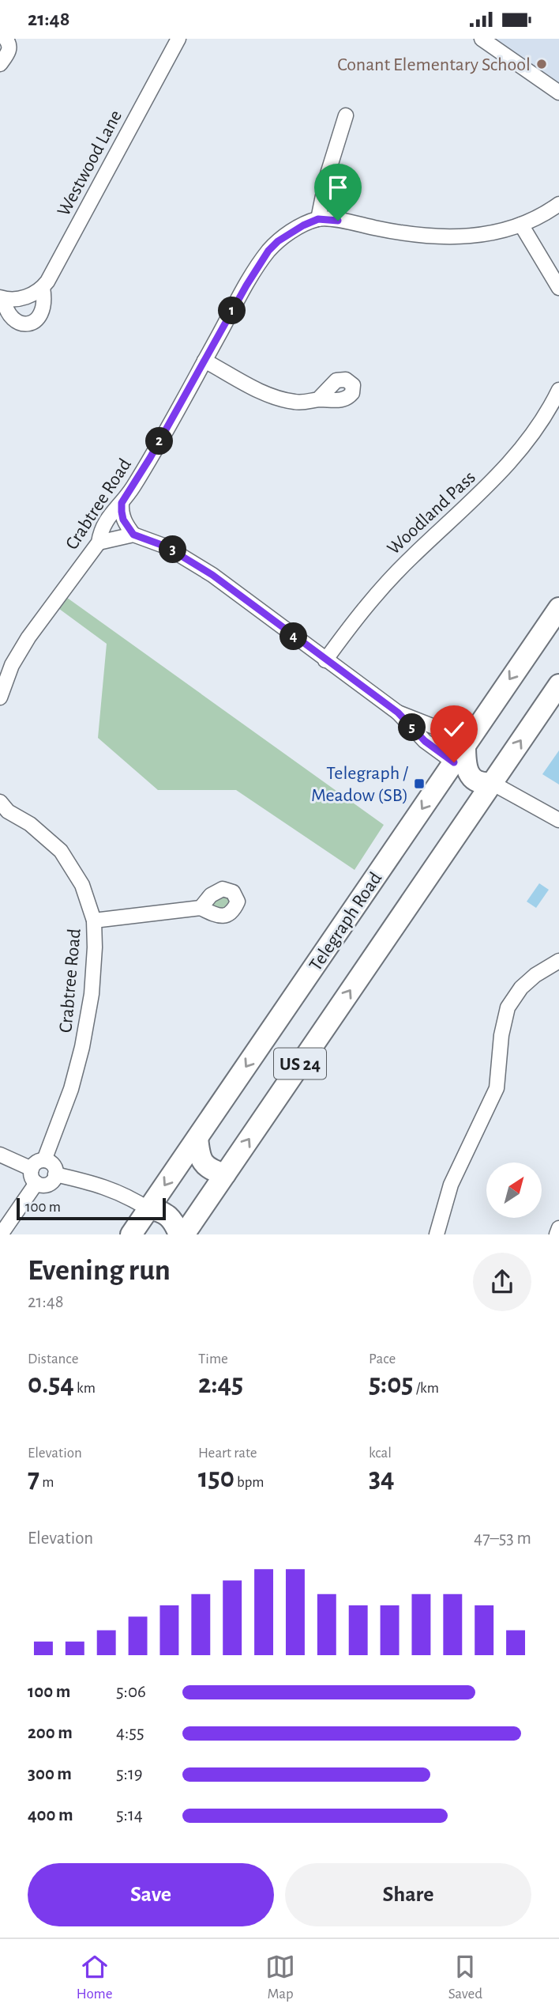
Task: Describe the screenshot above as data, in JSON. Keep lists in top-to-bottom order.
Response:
{
  "streets": {
    "highway": ["Telegraph Road", "US 24"],
    "street": ["Westwood Lane", "Crabtree Road", "Woodland Pass"]
  },
  "places": {
    "other": ["Conant Elementary School"],
    "transit": ["Telegraph / Meadow (SB)"]
  },
  "scale_bar": "100 m",
  "north": "top right",
  "page": {
    "status": "21:48",
    "pins": [
      "1",
      "2",
      "3",
      "4",
      "5"
    ],
    "scale": "100 m",
    "heading": ["Evening run", "21:48"],
    "stats": [
      ["Distance", "0.54 km"],
      ["Time", "2:45"],
      ["Pace", "5:05 /km"],
      ["Elevation", "7 m"],
      ["Heart rate", "150 bpm"],
      ["kcal", "34"]
    ],
    "chart": ["Elevation", "47–53 m"],
    "list": [
      {
        "name": "100 m",
        "note": "5:06"
      },
      {
        "name": "200 m",
        "note": "4:55"
      },
      {
        "name": "300 m",
        "note": "5:19"
      },
      {
        "name": "400 m",
        "note": "5:14"
      }
    ],
    "buttons": ["Save", "Share"],
    "tabs": ["Home", "Map", "Saved"]
  }
}
